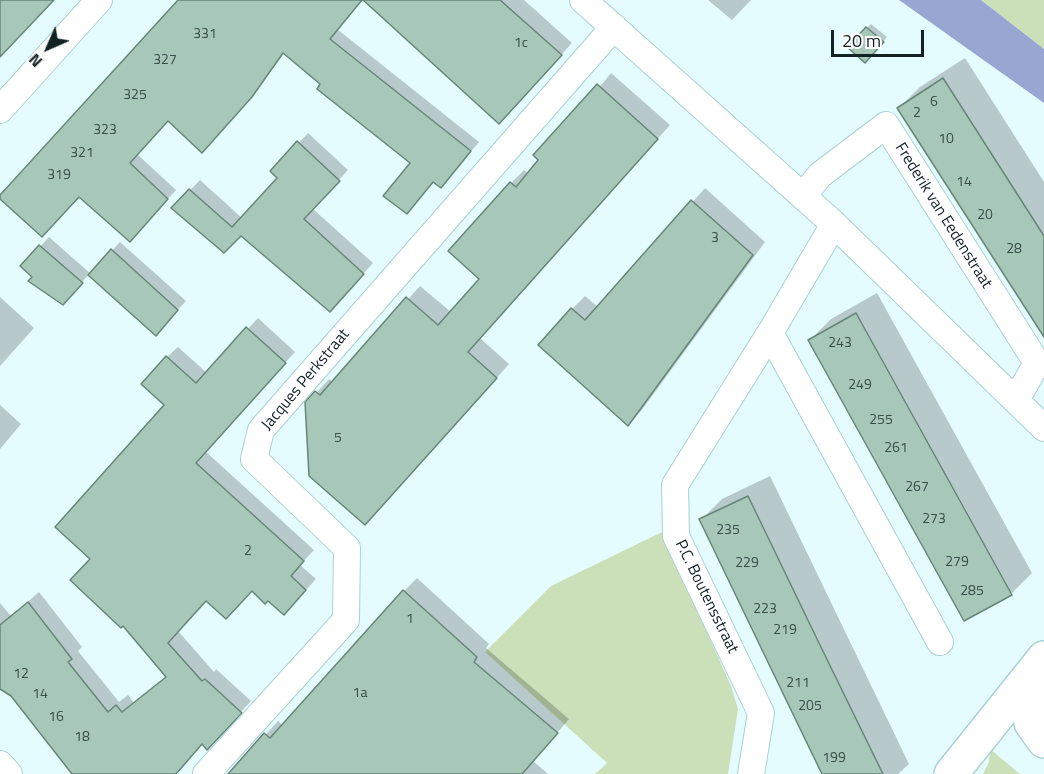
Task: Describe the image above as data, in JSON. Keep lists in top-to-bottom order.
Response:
{
  "streets": {
    "street": ["Frederik van Eedenstraat", "Jacques Perkstraat", "P.C. Boutensstraat"]
  },
  "house_numbers": [
    "331",
    "1c",
    "327",
    "325",
    "6",
    "2",
    "323",
    "10",
    "321",
    "319",
    "14",
    "20",
    "3",
    "28",
    "243",
    "249",
    "255",
    "5",
    "261",
    "267",
    "273",
    "235",
    "2",
    "279",
    "229",
    "285",
    "223",
    "1",
    "219",
    "12",
    "211",
    "1a",
    "14",
    "205",
    "16",
    "18",
    "199"
  ],
  "scale_bar": "20 m",
  "north": "bottom left"
}
